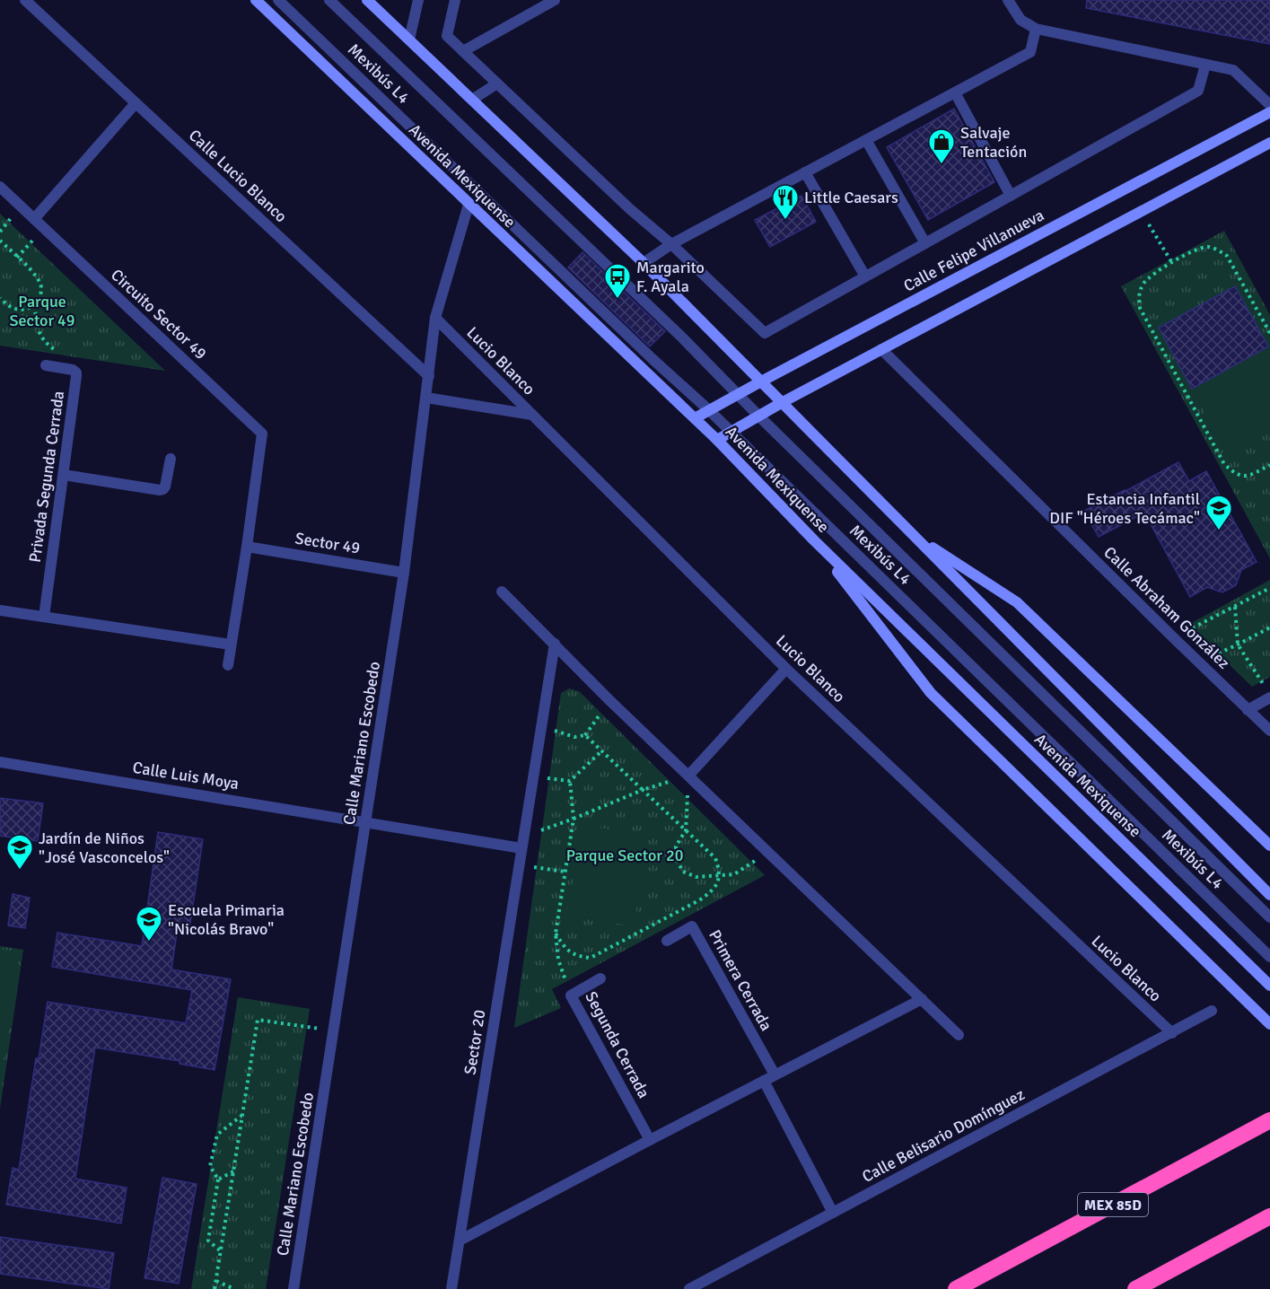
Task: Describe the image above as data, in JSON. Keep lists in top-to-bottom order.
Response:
{
  "streets": {
    "highway": ["MEX 85D"],
    "main road": ["Avenida Mexiquense", "Calle Felipe Villanueva"],
    "street": [
      "Mexibús L4",
      "Calle Lucio Blanco",
      "Circuito Sector 49",
      "Lucio Blanco",
      "Privada Segunda Cerrada",
      "Sector 49",
      "Calle Abraham González",
      "Calle Mariano Escobedo",
      "Calle Luis Moya",
      "Primera Cerrada",
      "Sector 20",
      "Segunda Cerrada",
      "Calle Belisario Domínguez"
    ]
  },
  "crossings": [
    ["Mexibús L4", "Calle Felipe Villanueva"],
    ["Calle Lucio Blanco", "Calle Mariano Escobedo"],
    ["Avenida Mexiquense", "Calle Felipe Villanueva"],
    ["Avenida Mexiquense", "Calle Mariano Escobedo"],
    ["Circuito Sector 49", "Sector 49"],
    ["Lucio Blanco", "Calle Mariano Escobedo"],
    ["Lucio Blanco", "Calle Belisario Domínguez"],
    ["Sector 49", "Calle Mariano Escobedo"],
    ["Calle Mariano Escobedo", "Calle Luis Moya"]
  ],
  "parks": ["Parque Sector 49", "Parque Sector 20"],
  "places": {
    "shop": ["Salvaje Tentación"],
    "restaurant": ["Little Caesars"],
    "bus stop": ["Margarito F. Ayala"],
    "school or university": ["Estancia Infantil DIF \"Héroes Tecámac\"", "Jardín de Niños \"José Vasconcelos\"", "Escuela Primaria \"Nicolás Bravo\""]
  }
}
